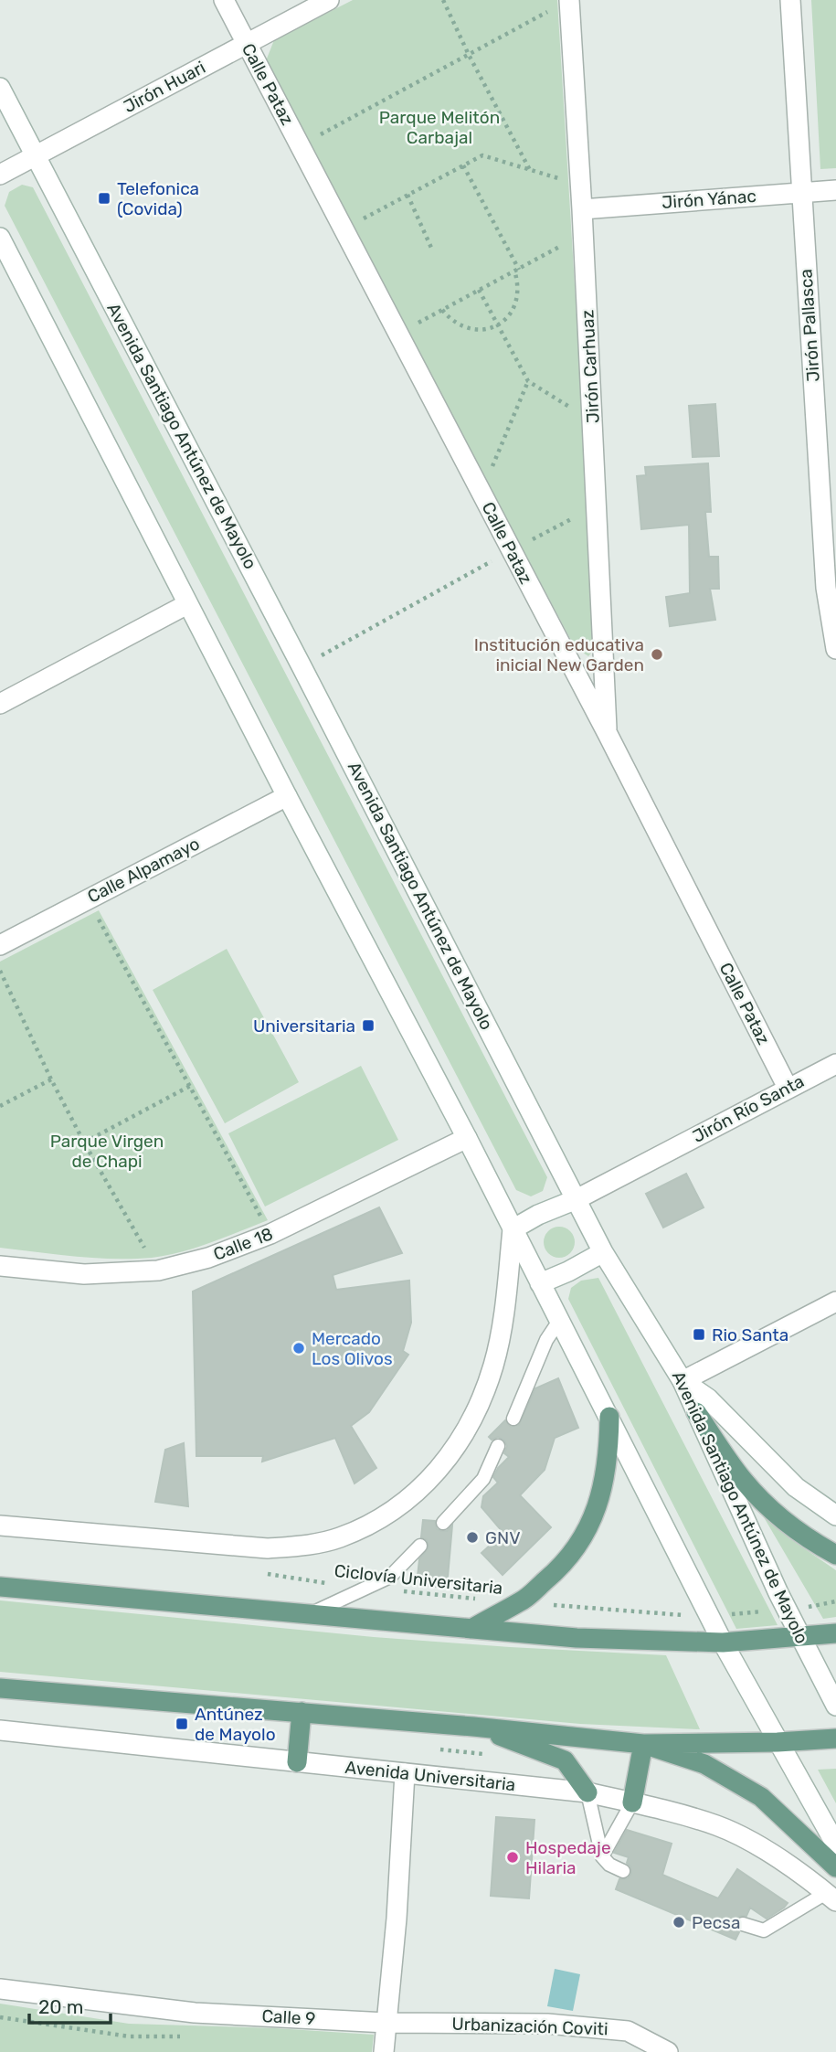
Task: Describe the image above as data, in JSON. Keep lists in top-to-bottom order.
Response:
{
  "streets": {
    "street": [
      "Calle Pataz",
      "Jirón Huari",
      "Jirón Yánac",
      "Jirón Pallasca",
      "Jirón Carhuaz",
      "Avenida Santiago Antúnez de Mayolo",
      "Calle Alpamayo",
      "Jirón Río Santa",
      "Calle 18",
      "Avenida Universitaria",
      "Calle 9",
      "Urbanización Coviti"
    ],
    "path": ["Ciclovía Universitaria"]
  },
  "crossings": [
    ["Calle Pataz", "Jirón Huari"],
    ["Calle Pataz", "Jirón Carhuaz"],
    ["Calle Pataz", "Jirón Río Santa"],
    ["Jirón Huari", "Avenida Santiago Antúnez de Mayolo"],
    ["Jirón Yánac", "Jirón Pallasca"],
    ["Jirón Yánac", "Jirón Carhuaz"],
    ["Avenida Santiago Antúnez de Mayolo", "Jirón Río Santa"],
    ["Avenida Santiago Antúnez de Mayolo", "Ciclovía Universitaria"],
    ["Calle 9", "Urbanización Coviti"]
  ],
  "parks": ["Parque Melitón Carbajal", "Parque Virgen de Chapi"],
  "places": {
    "transit": [
      "Telefonica (Covida)",
      "Universitaria",
      "Rio Santa",
      "Antúnez de Mayolo"
    ],
    "other": [
      "Institución educativa inicial New Garden",
      "Mercado Los Olivos",
      "GNV",
      "Hospedaje Hilaria",
      "Pecsa"
    ]
  },
  "scale_bar": "20 m"
}
